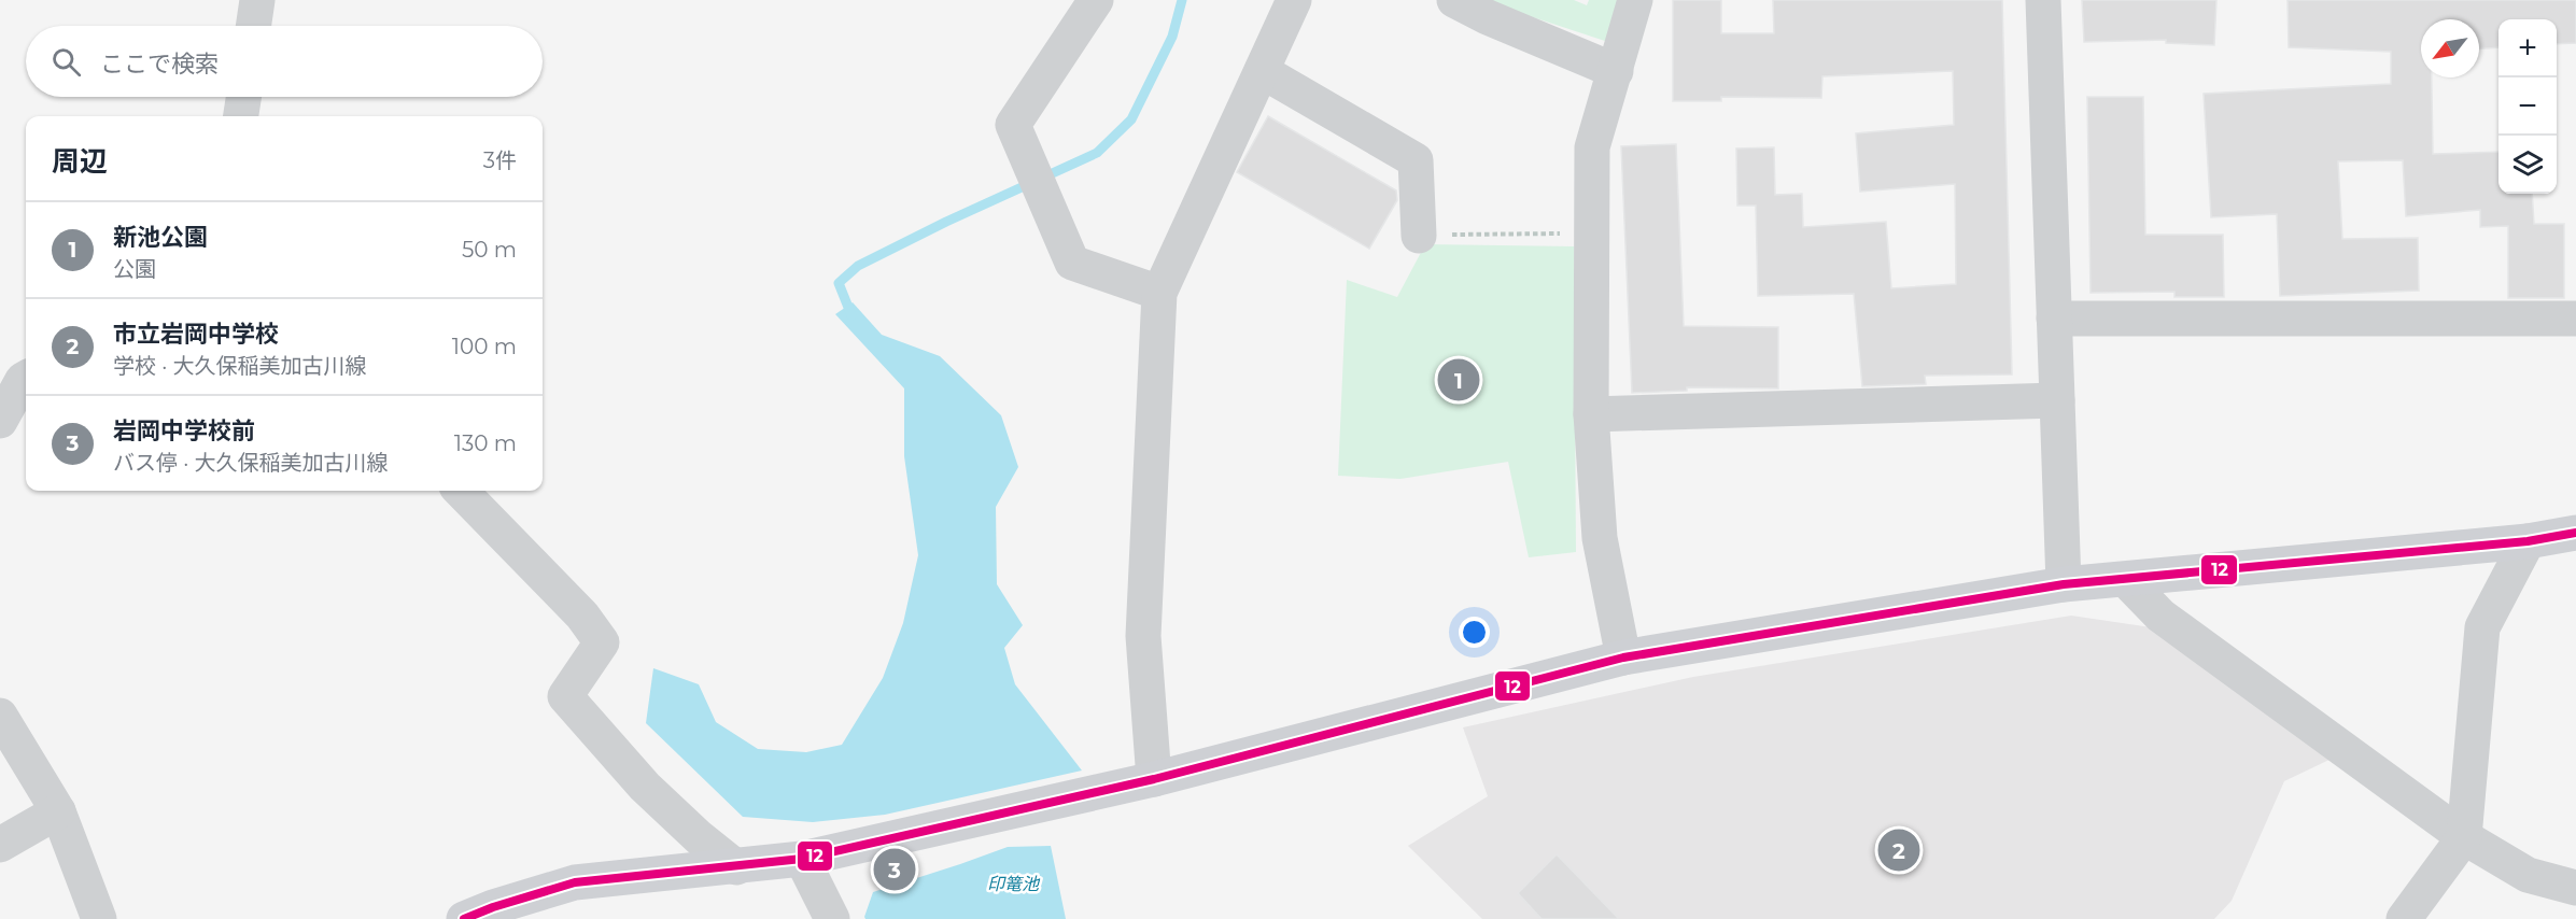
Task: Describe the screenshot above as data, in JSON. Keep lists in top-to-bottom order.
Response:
{
  "water": ["印篭池"],
  "lines": ["transit line 12"],
  "north": "bottom left",
  "page": {
    "map_buttons": ["+", "−"],
    "search": "ここで検索",
    "heading": ["周辺", "3件"],
    "list": [
      {
        "mark": "1",
        "name": "新池公園",
        "note": "公園",
        "value": "50 m"
      },
      {
        "mark": "2",
        "name": "市立岩岡中学校",
        "note": "学校 · 大久保稲美加古川線",
        "value": "100 m"
      },
      {
        "mark": "3",
        "name": "岩岡中学校前",
        "note": "バス停 · 大久保稲美加古川線",
        "value": "130 m"
      }
    ],
    "pins": ["1", "2", "3"]
  }
}
